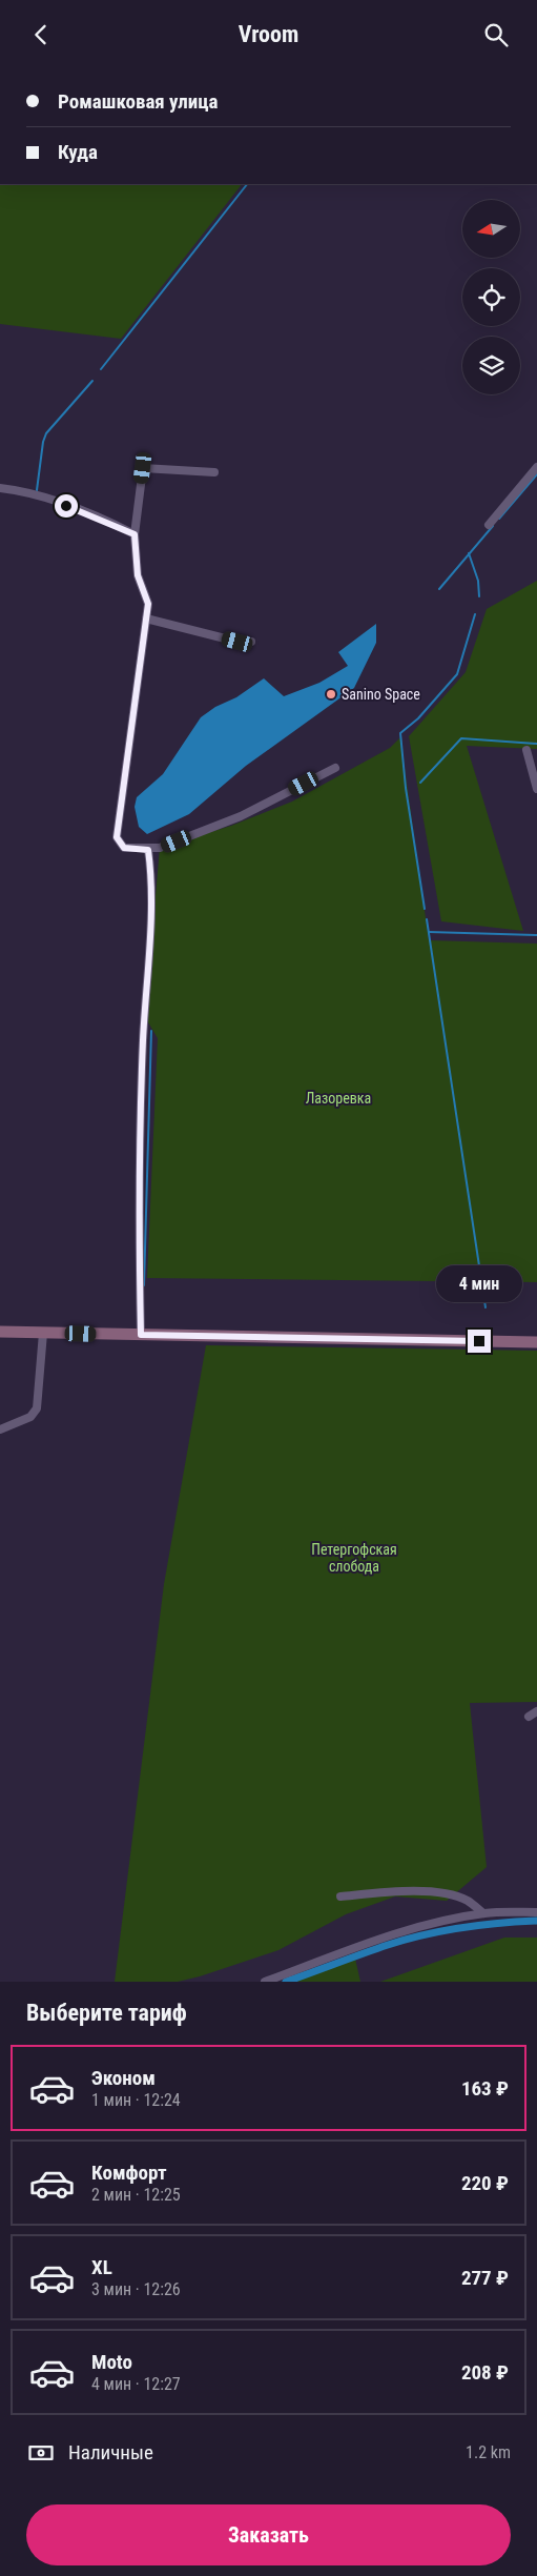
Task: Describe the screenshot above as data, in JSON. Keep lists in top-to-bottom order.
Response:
{
  "parks": ["Лазоревка", "Петергофская слобода"],
  "places": ["Sanino Space"],
  "north": "left",
  "page": {
    "header": "Vroom",
    "banner": ["Ромашковая улица", "Куда"],
    "bubble": "4 мин",
    "heading": "Выберите тариф",
    "list": [
      {
        "name": "Эконом",
        "note": "1 мин · 12:24",
        "value": "163 ₽"
      },
      {
        "name": "Комфорт",
        "note": "2 мин · 12:25",
        "value": "220 ₽"
      },
      {
        "name": "XL",
        "note": "3 мин · 12:26",
        "value": "277 ₽"
      },
      {
        "name": "Moto",
        "note": "4 мин · 12:27",
        "value": "208 ₽"
      }
    ],
    "pay": ["Наличные", "1.2 km"],
    "buttons": "Заказать"
  }
}
